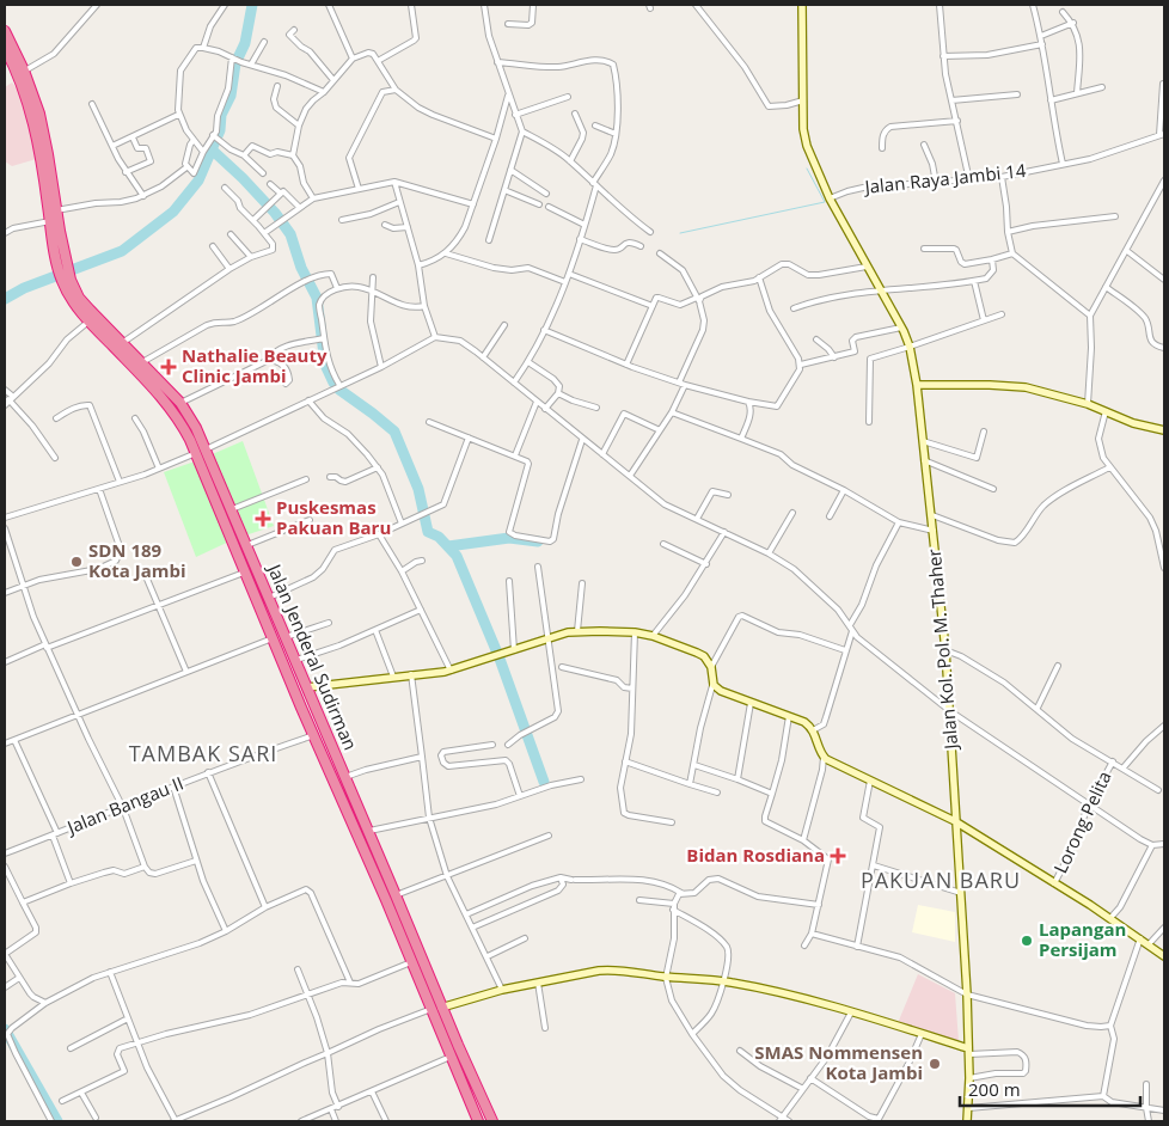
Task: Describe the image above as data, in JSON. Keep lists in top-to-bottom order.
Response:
{
  "streets": {
    "highway": ["Jalan Jenderal Sudirman"],
    "street": [
      "Jalan Raya Jambi 14",
      "Jalan Kol. Pol. M. Thaher",
      "Jalan Bangau II",
      "Lorong Pelita"
    ]
  },
  "crossings": [
    ["Jalan Raya Jambi 14", "Jalan Kol. Pol. M. Thaher"],
    ["Jalan Jenderal Sudirman", "Jalan Bangau II"]
  ],
  "districts": ["TAMBAK SARI", "PAKUAN BARU"],
  "places": {
    "health": ["Nathalie Beauty Clinic Jambi", "Puskesmas Pakuan Baru", "Bidan Rosdiana"],
    "other": ["SDN 189 Kota Jambi", "Lapangan Persijam", "SMAS Nommensen Kota Jambi"]
  },
  "scale_bar": "200 m"
}
